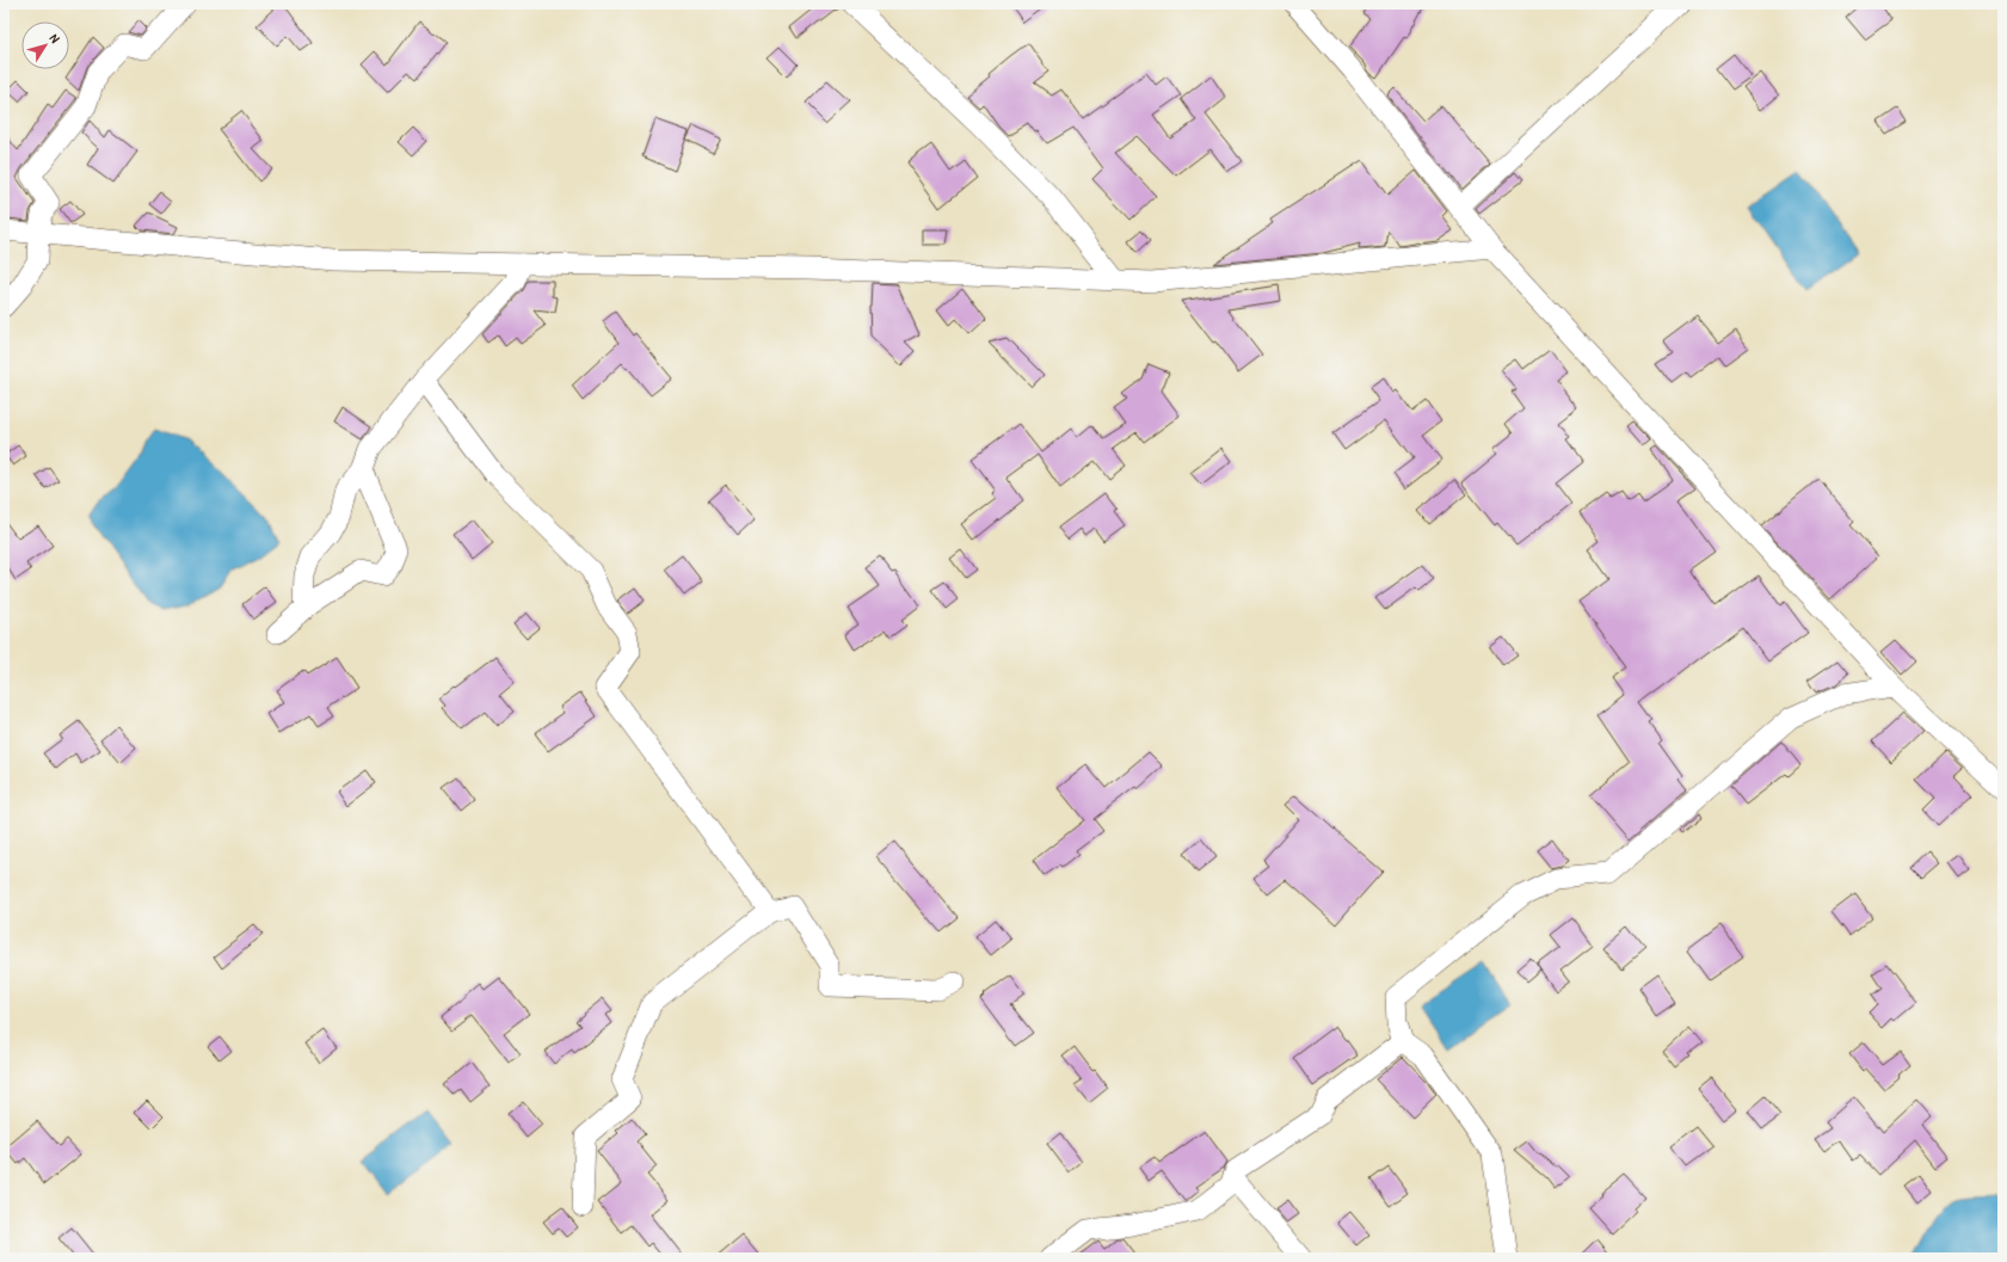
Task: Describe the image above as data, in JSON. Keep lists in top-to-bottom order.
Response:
{
  "north": "top right"
}
